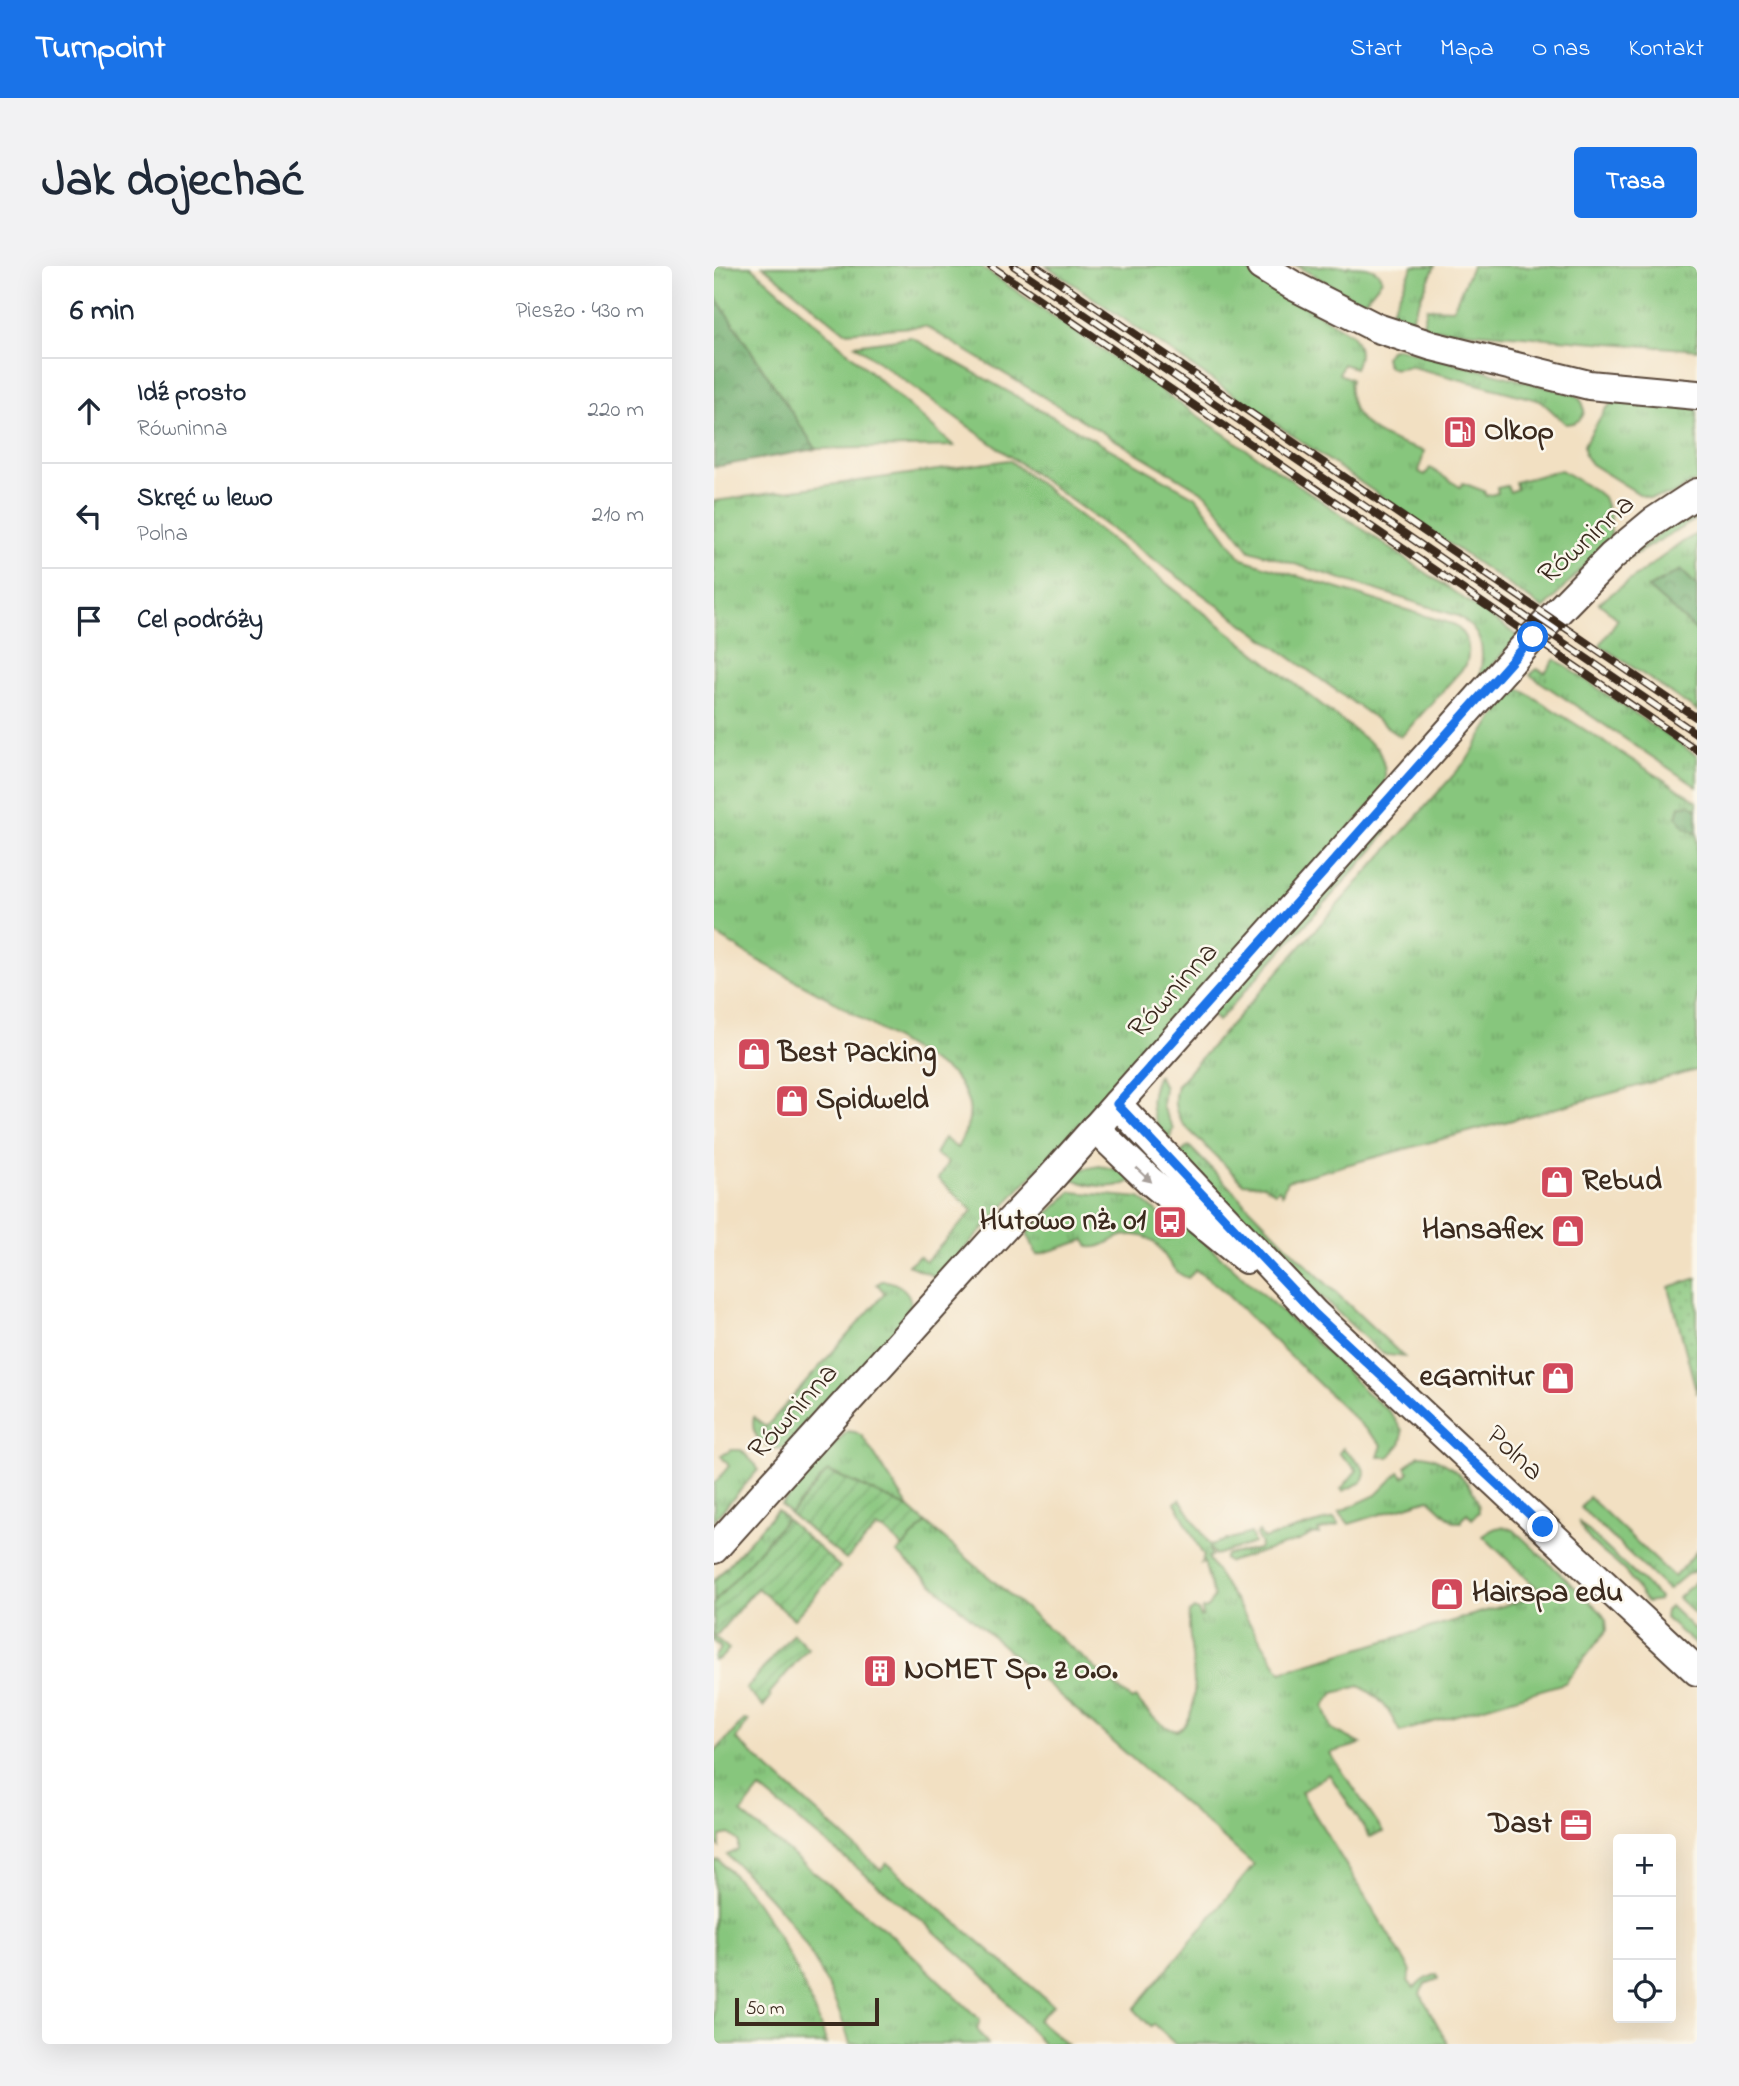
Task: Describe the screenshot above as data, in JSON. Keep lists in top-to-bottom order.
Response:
{
  "streets": {
    "street": ["Równinna", "Polna"]
  },
  "crossings": [
    ["Równinna", "Polna"]
  ],
  "places": {
    "fuel station": ["Olkop"],
    "shop": [
      "Best Packing",
      "Spidweld",
      "Rebud",
      "Hansaflex",
      "eGarnitur",
      "Hairspa edu"
    ],
    "bus stop": ["Hutowo nż. 01"],
    "building": ["NOMET Sp. z o.o."],
    "office": ["Dast"]
  },
  "scale_bar": "50 m",
  "page": {
    "header": "Turnpoint",
    "nav": [
      "Start",
      "Mapa",
      "O nas",
      "Kontakt"
    ],
    "title": "Jak dojechać",
    "buttons": "Trasa",
    "heading": ["6 min", "Pieszo · 430 m"],
    "list": [
      ["Idź prosto", "Równinna", "220 m"],
      ["Skręć w lewo", "Polna", "210 m"],
      "Cel podróży"
    ],
    "map_buttons": ["+", "−"],
    "scale": "50 m"
  }
}
